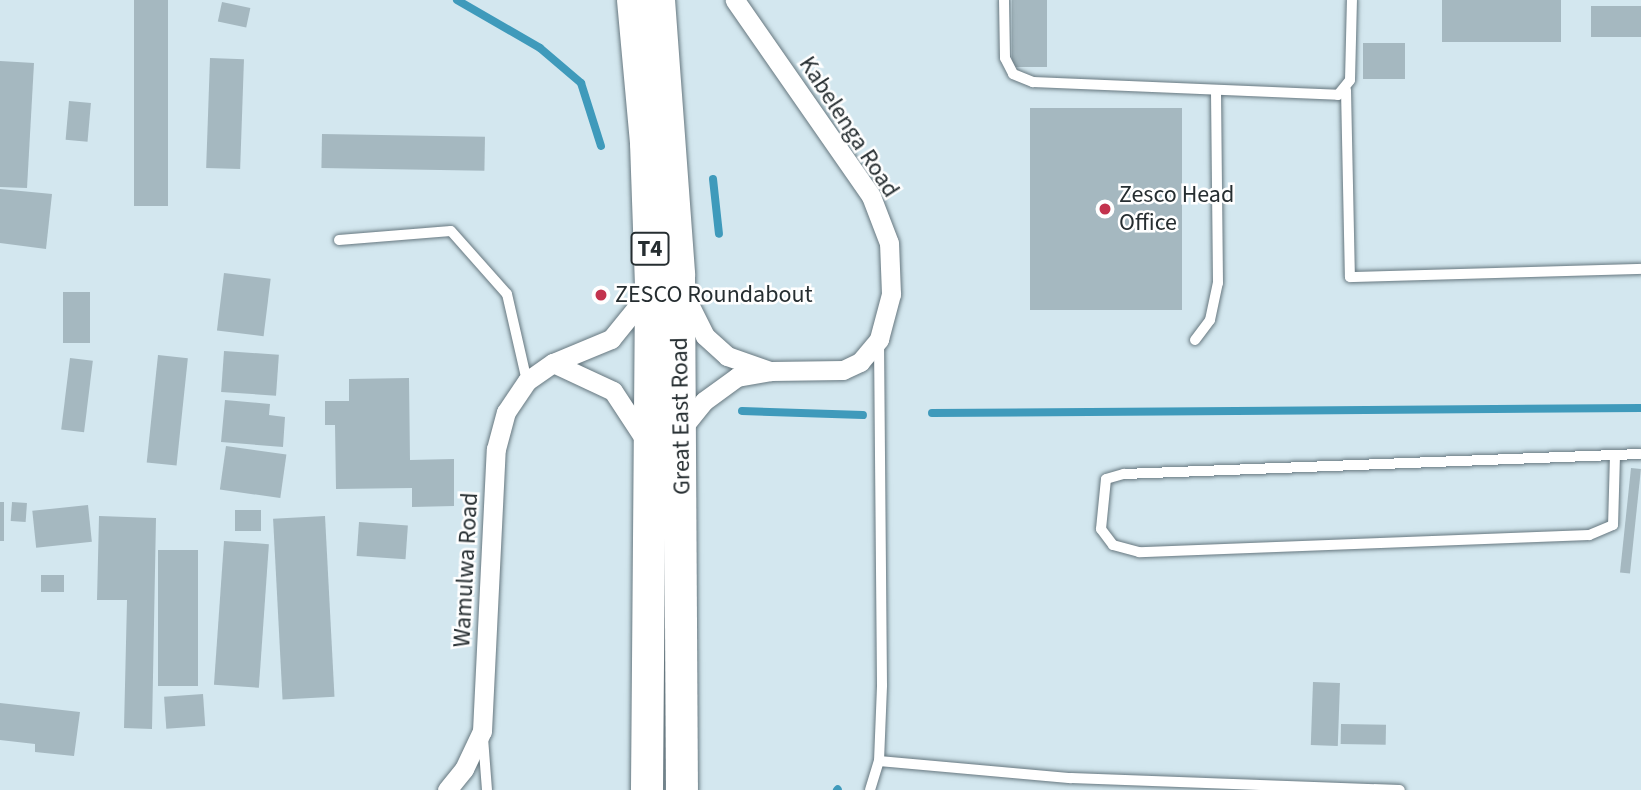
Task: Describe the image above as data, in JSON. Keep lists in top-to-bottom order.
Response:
{
  "streets": {
    "main road": ["T4", "Great East Road"],
    "street": ["Kabelenga Road", "Wamulwa Road"]
  },
  "crossings": [
    ["Kabelenga Road", "Great East Road"],
    ["Great East Road", "Wamulwa Road"]
  ],
  "places": ["Zesco Head Office", "ZESCO Roundabout"]
}
